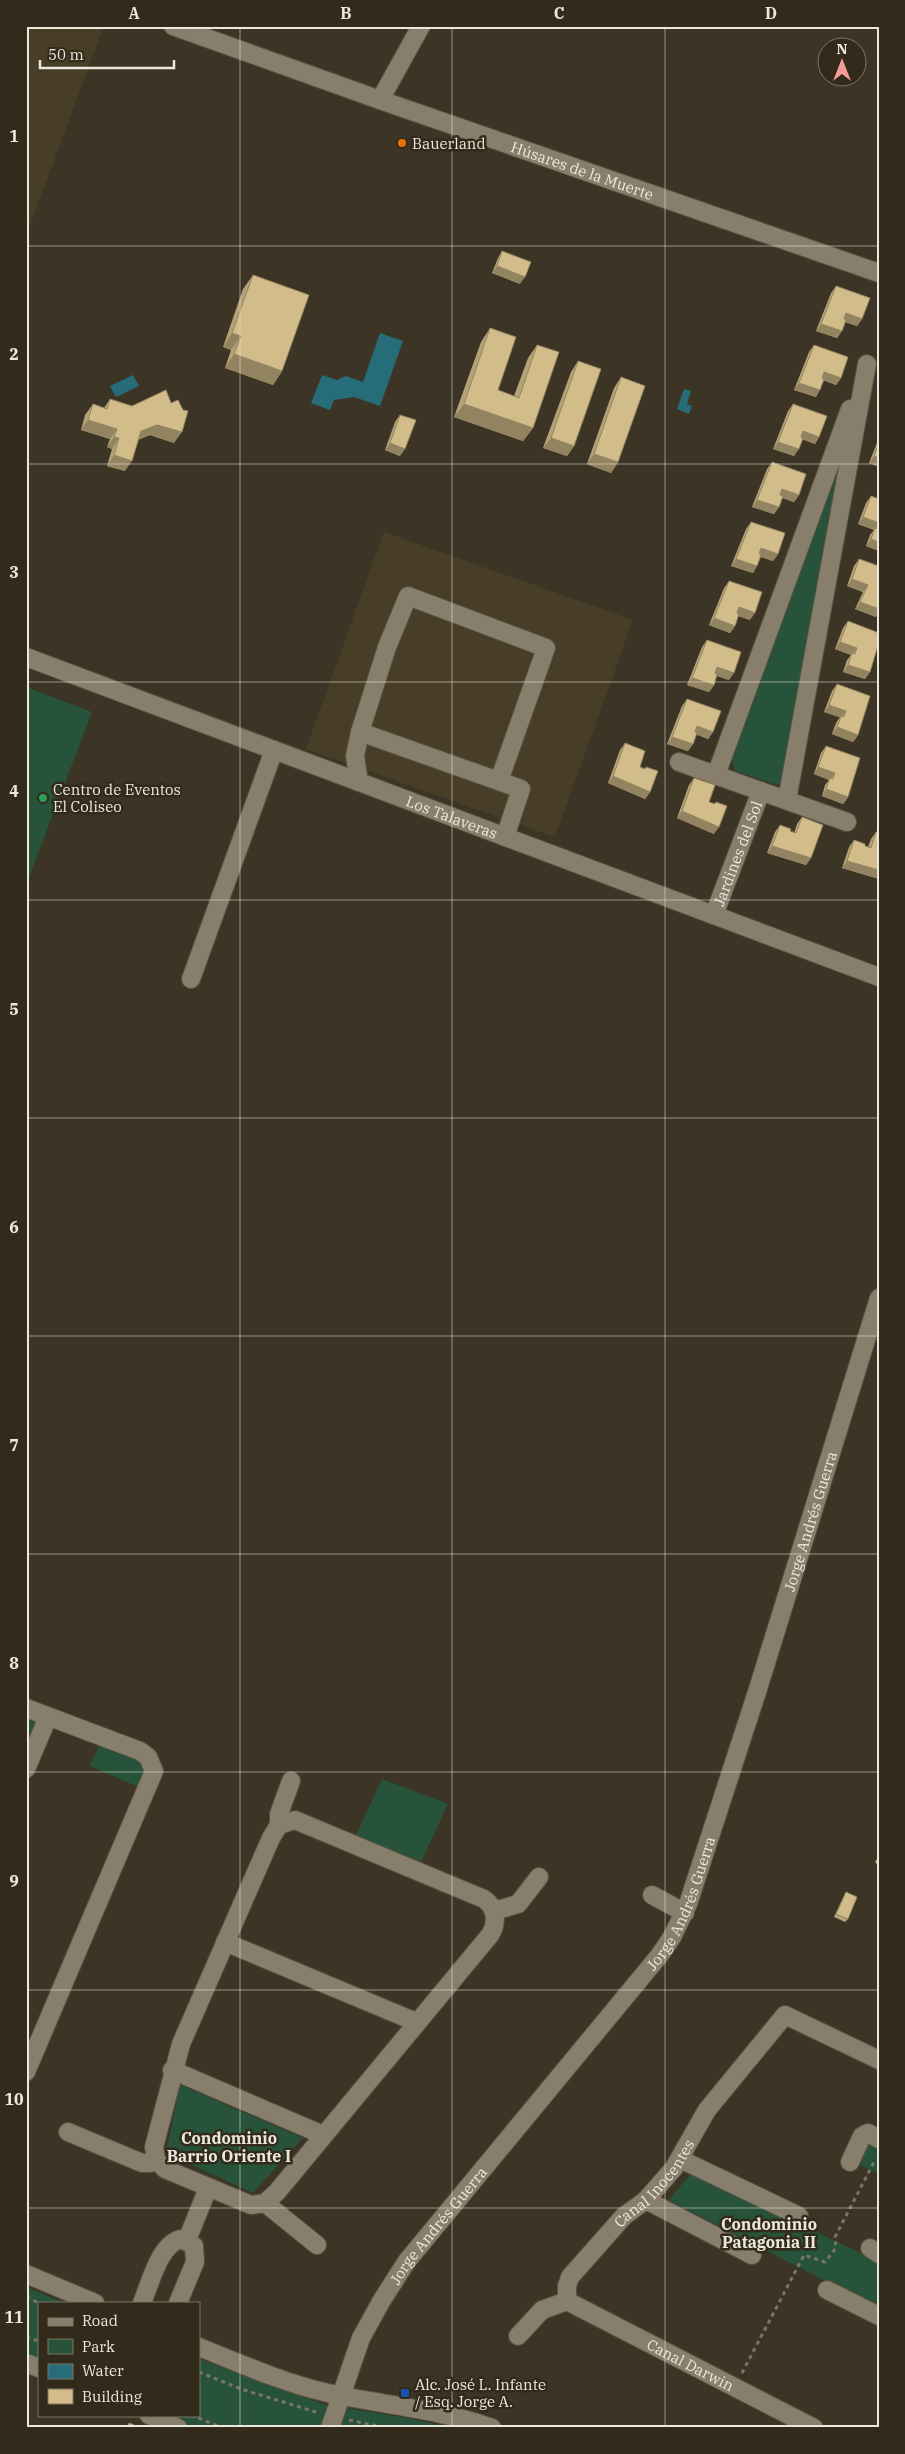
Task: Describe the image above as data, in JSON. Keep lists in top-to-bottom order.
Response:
{
  "streets": {
    "street": [
      "Húsares de la Muerte",
      "Los Talaveras",
      "Jardines del Sol",
      "Jorge Andrés Guerra",
      "Canal Inocentes",
      "Canal Darwin"
    ]
  },
  "crossings": [
    ["Los Talaveras", "Jardines del Sol"],
    ["Canal Inocentes", "Canal Darwin"]
  ],
  "districts": ["Condominio Barrio Oriente I", "Condominio Patagonia II"],
  "places": {
    "other": ["Bauerland", "Centro de Eventos El Coliseo"],
    "transit": ["Alc. José L. Infante / Esq. Jorge A."]
  },
  "legend": [
    "Road",
    "Park",
    "Water",
    "Building"
  ],
  "scale_bar": "50 m",
  "north": "top",
  "grid": {
    "columns": [
      "A",
      "B",
      "C",
      "D"
    ],
    "rows": [
      "1",
      "2",
      "3",
      "4",
      "5",
      "6",
      "7",
      "8",
      "9",
      "10",
      "11"
    ]
  }
}
